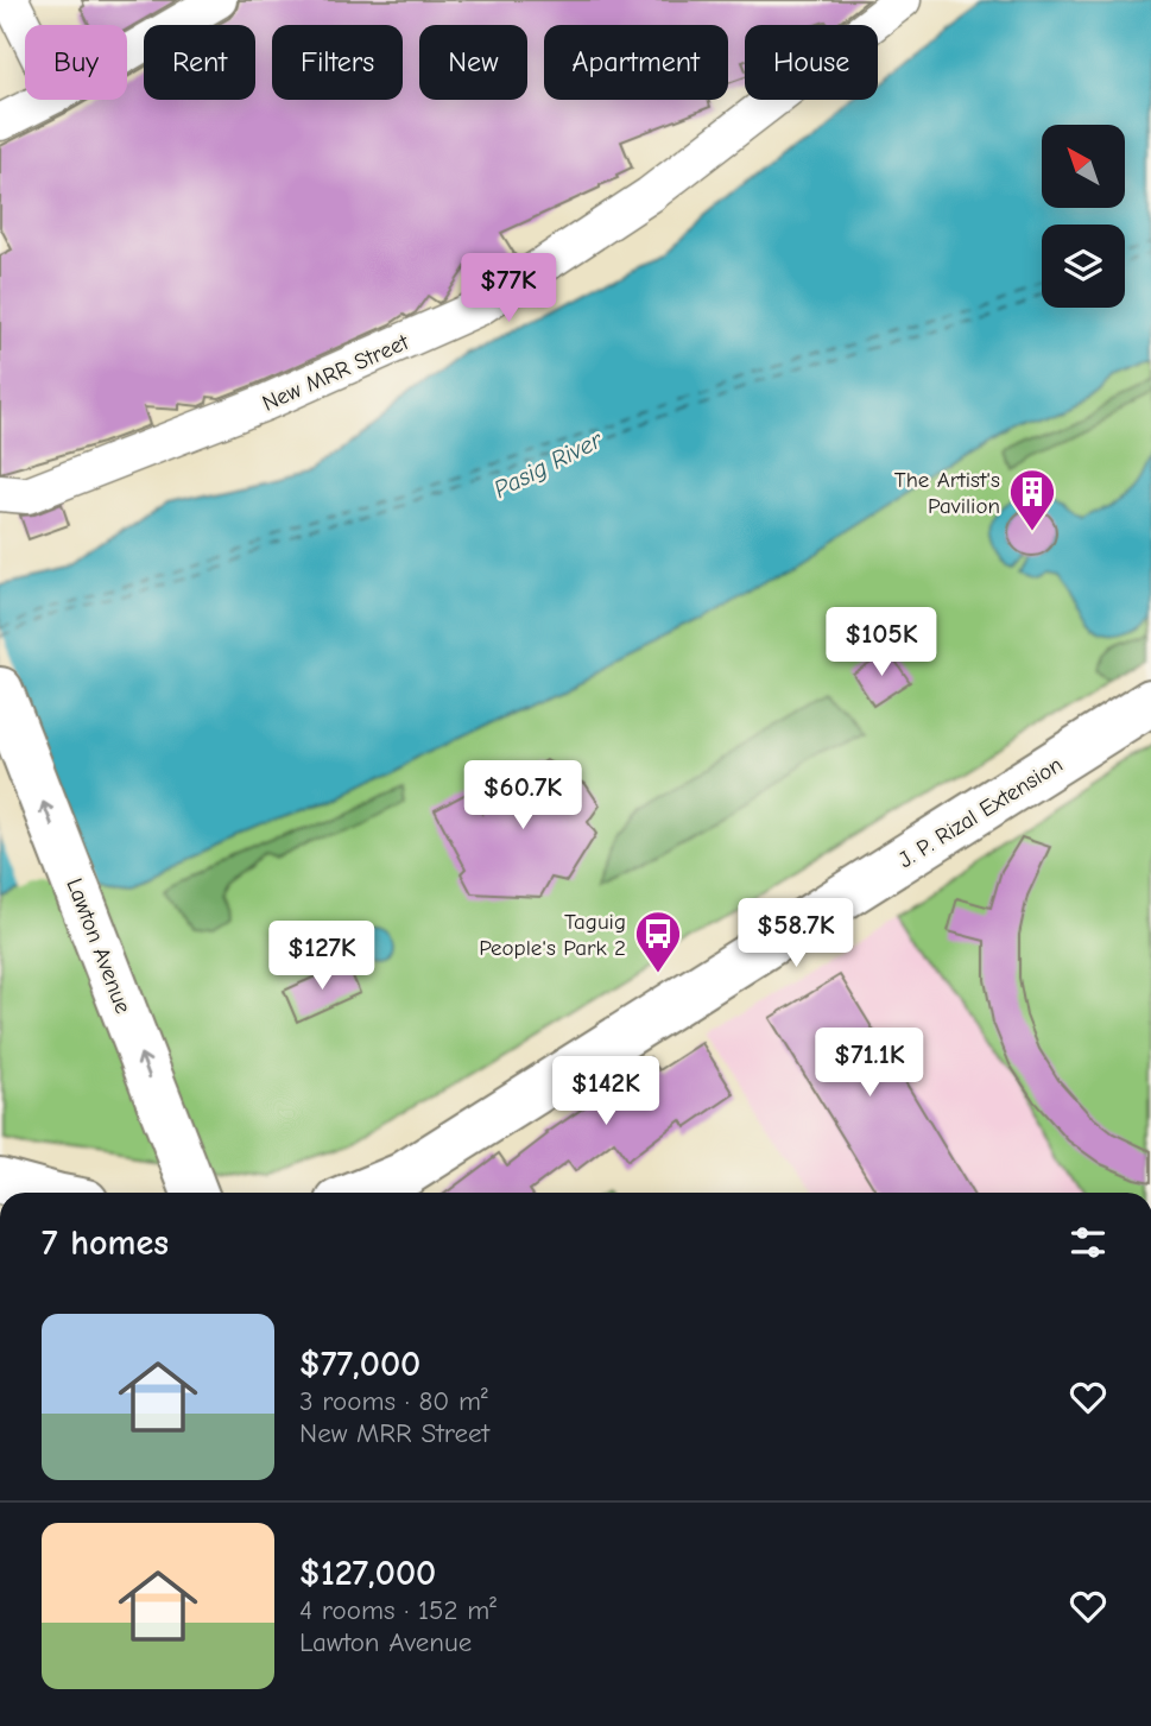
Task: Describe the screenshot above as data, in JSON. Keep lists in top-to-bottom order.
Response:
{
  "streets": {
    "main road": ["J. P. Rizal Extension", "Lawton Avenue"],
    "street": ["New MRR Street"]
  },
  "water": ["Pasig River"],
  "places": {
    "building": ["The Artist's Pavilion"],
    "bus stop": ["Taguig People's Park 2"]
  },
  "north": "top left",
  "page": {
    "chip": [
      "Buy",
      "Rent",
      "Filters",
      "New",
      "Apartment",
      "House"
    ],
    "price": [
      "$77K",
      "$105K",
      "$60.7K",
      "$58.7K",
      "$127K",
      "$71.1K",
      "$142K"
    ],
    "heading": "7 homes",
    "list": [
      {
        "name": "$77,000",
        "note": "3 rooms · 80 m² · New MRR Street"
      },
      {
        "name": "$127,000",
        "note": "4 rooms · 152 m² · Lawton Avenue"
      }
    ]
  }
}
